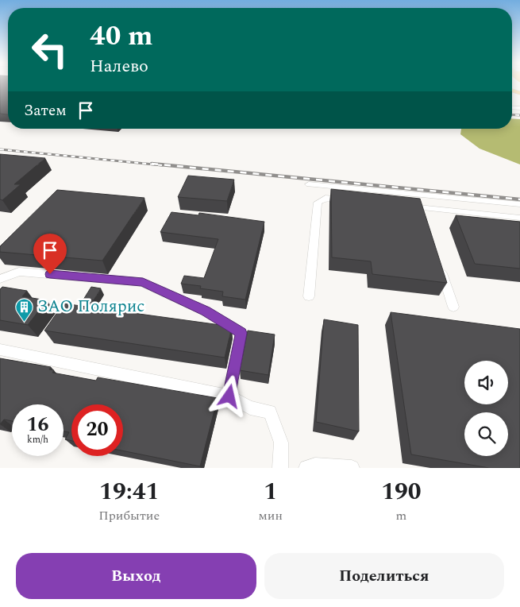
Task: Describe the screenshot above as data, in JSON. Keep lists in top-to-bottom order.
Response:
{
  "places": {
    "building": ["ЗАО Полярис"]
  },
  "page": {
    "turn": ["40 m", "Налево"],
    "then": "Затем",
    "speed": "16 km/h",
    "limit": "20",
    "eta": [
      "19:41",
      "Прибытие",
      "1",
      "мин",
      "190",
      "m"
    ],
    "buttons": ["Выход", "Поделиться"]
  }
}
